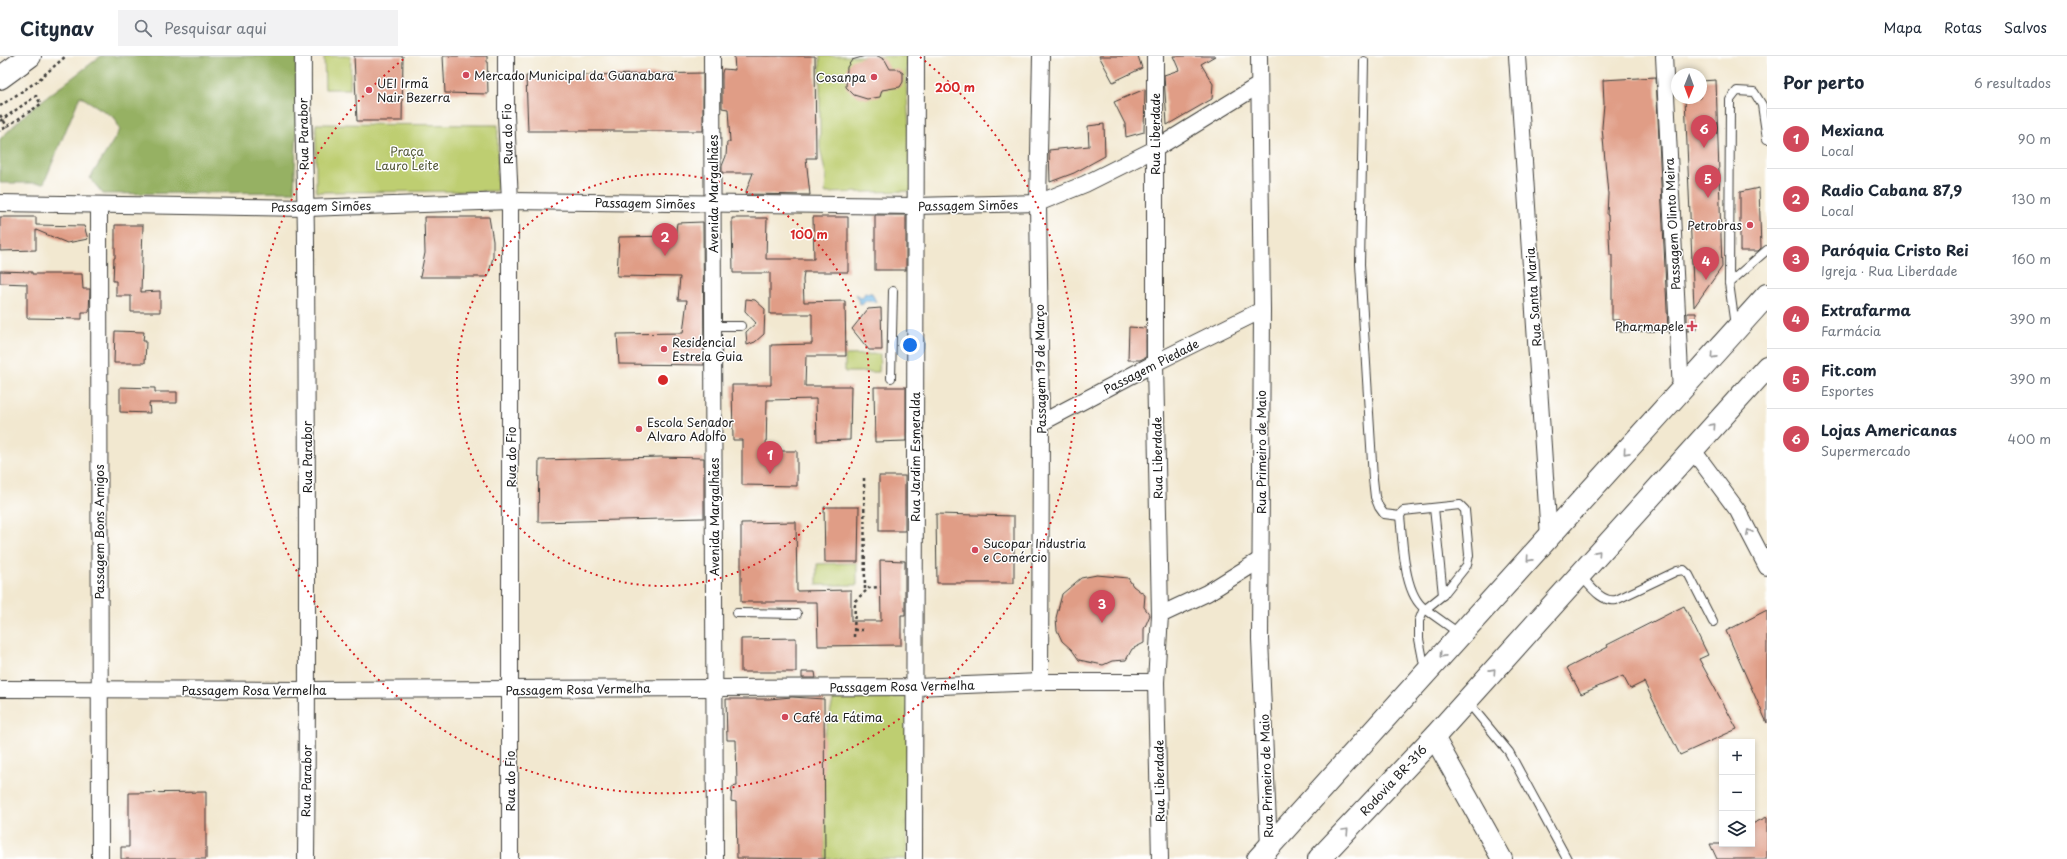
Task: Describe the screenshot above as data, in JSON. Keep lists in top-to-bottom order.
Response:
{
  "streets": {
    "main road": ["Rodovia BR-316"],
    "street": [
      "Rua Parabor",
      "Rua do Fio",
      "Rua Liberdade",
      "Avenida Margalhães",
      "Passagem Simões",
      "Passagem Olinto Meira",
      "Rua Santa Maria",
      "Passagem Piedade",
      "Passagem 19 de Março",
      "Rua Primeiro de Maio",
      "Rua Jardim Esmeralda",
      "Passagem Bons Amigos",
      "Passagem Rosa Vermelha"
    ]
  },
  "crossings": [
    ["Rua Parabor", "Passagem Simões"],
    ["Rua Parabor", "Passagem Rosa Vermelha"],
    ["Rua do Fio", "Passagem Simões"],
    ["Rua do Fio", "Passagem Rosa Vermelha"],
    ["Rua Liberdade", "Passagem Simões"],
    ["Rua Liberdade", "Passagem Piedade"],
    ["Rua Liberdade", "Passagem Rosa Vermelha"],
    ["Avenida Margalhães", "Passagem Simões"],
    ["Avenida Margalhães", "Passagem Rosa Vermelha"],
    ["Passagem Simões", "Passagem 19 de Março"],
    ["Passagem Simões", "Rua Primeiro de Maio"],
    ["Passagem Simões", "Rua Jardim Esmeralda"],
    ["Passagem Simões", "Passagem Bons Amigos"],
    ["Passagem Piedade", "Passagem 19 de Março"],
    ["Passagem Piedade", "Rua Primeiro de Maio"],
    ["Passagem 19 de Março", "Passagem Rosa Vermelha"],
    ["Rua Jardim Esmeralda", "Passagem Rosa Vermelha"],
    ["Passagem Bons Amigos", "Passagem Rosa Vermelha"]
  ],
  "parks": ["Praça Lauro Leite"],
  "places": {
    "other": [
      "Mercado Municipal da Guanabara",
      "Cosanpa",
      "UEI Irmã Nair Bezerra",
      "Petrobras",
      "Residencial Estrela Guia",
      "Escola Senador Alvaro Adolfo",
      "Sucopar Industria e Comércio",
      "Café da Fátima"
    ],
    "health": ["Pharmapele"]
  },
  "north": "bottom",
  "page": {
    "header": "Citynav",
    "search": "Pesquisar aqui",
    "nav": ["Mapa", "Rotas", "Salvos"],
    "heading": ["Por perto", "6 resultados"],
    "list": [
      {
        "mark": "1",
        "name": "Mexiana",
        "note": "Local",
        "value": "90 m"
      },
      {
        "mark": "2",
        "name": "Radio Cabana 87,9",
        "note": "Local",
        "value": "130 m"
      },
      {
        "mark": "3",
        "name": "Paróquia Cristo Rei",
        "note": "Igreja · Rua Liberdade",
        "value": "160 m"
      },
      {
        "mark": "4",
        "name": "Extrafarma",
        "note": "Farmácia",
        "value": "390 m"
      },
      {
        "mark": "5",
        "name": "Fit.com",
        "note": "Esportes",
        "value": "390 m"
      },
      {
        "mark": "6",
        "name": "Lojas Americanas",
        "note": "Supermercado",
        "value": "400 m"
      }
    ],
    "pins": [
      "6",
      "5",
      "2",
      "4",
      "1",
      "3"
    ],
    "map_buttons": ["+", "−"]
  },
  "rings": ["200 m", "100 m"]
}
